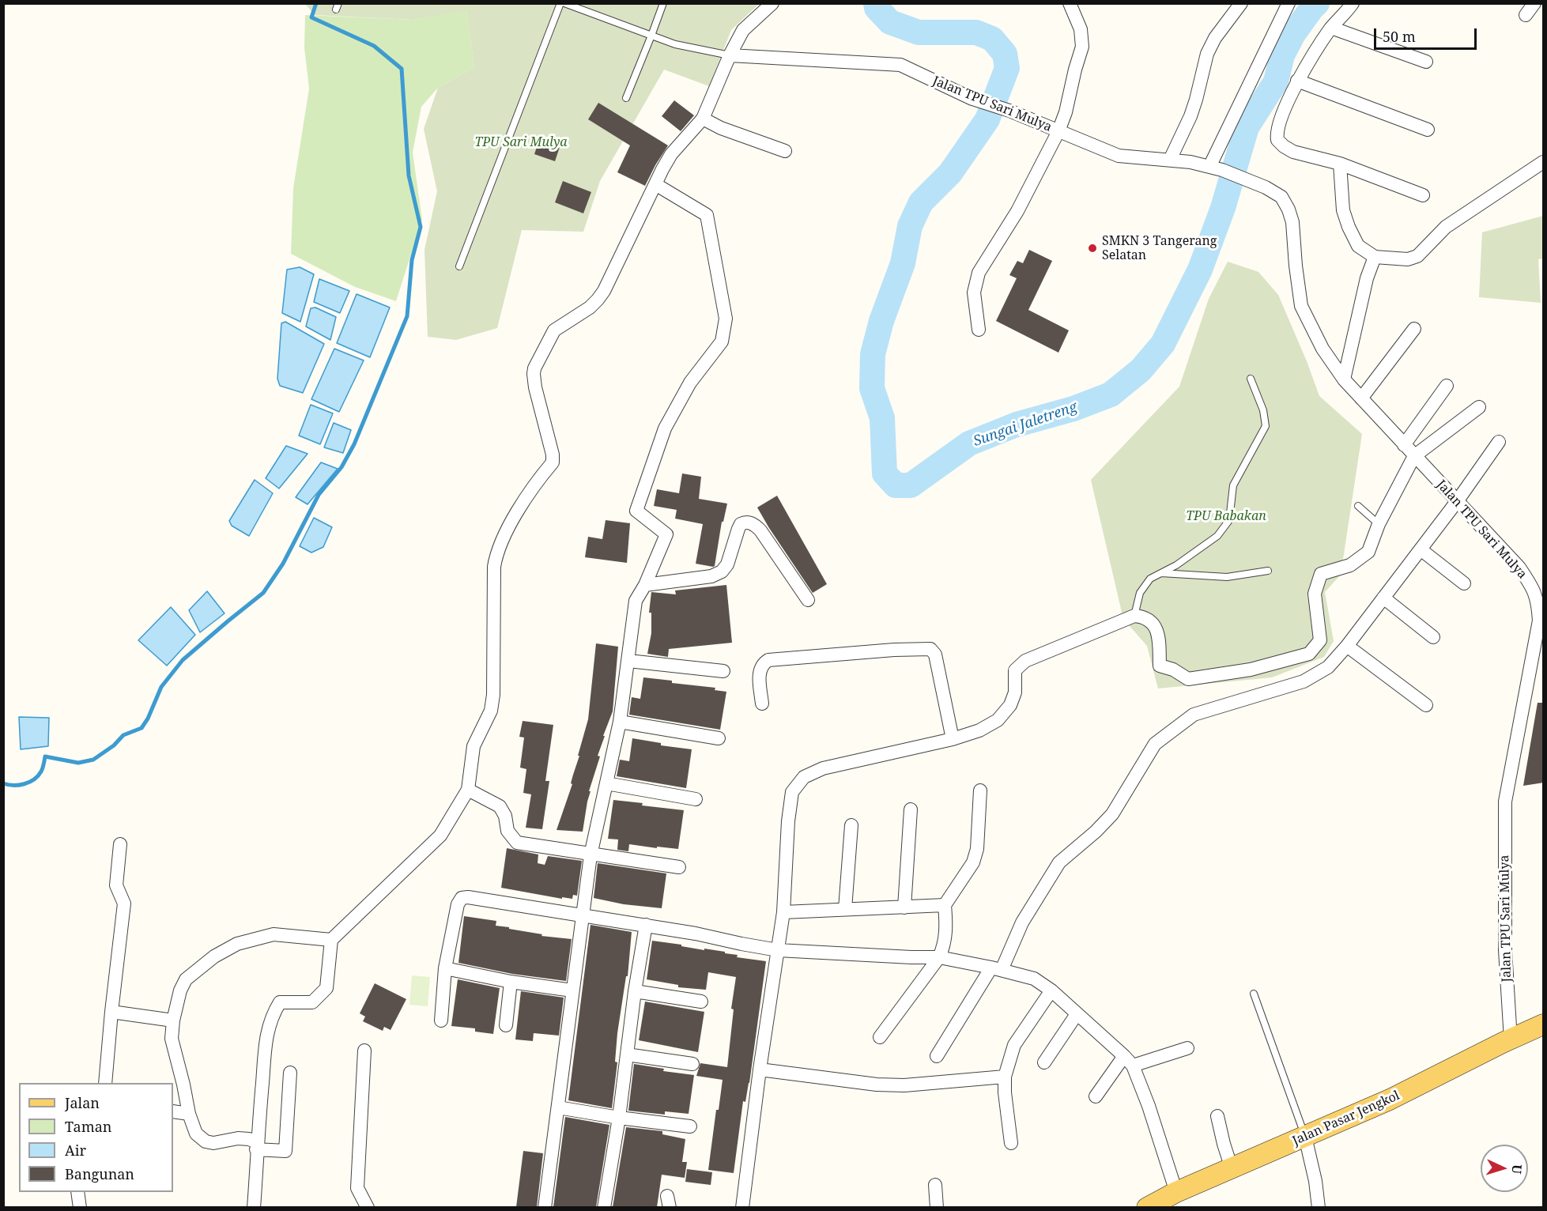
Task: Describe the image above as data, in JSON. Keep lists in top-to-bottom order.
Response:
{
  "streets": {
    "main road": ["Jalan Pasar Jengkol"],
    "street": ["Jalan TPU Sari Mulya"]
  },
  "crossings": [
    ["Jalan TPU Sari Mulya", "Jalan Pasar Jengkol"]
  ],
  "water": ["Sungai Jaletreng"],
  "parks": ["TPU Sari Mulya", "TPU Babakan"],
  "places": ["SMKN 3 Tangerang Selatan"],
  "legend": [
    "Jalan",
    "Taman",
    "Air",
    "Bangunan"
  ],
  "scale_bar": "50 m",
  "north": "right"
}
